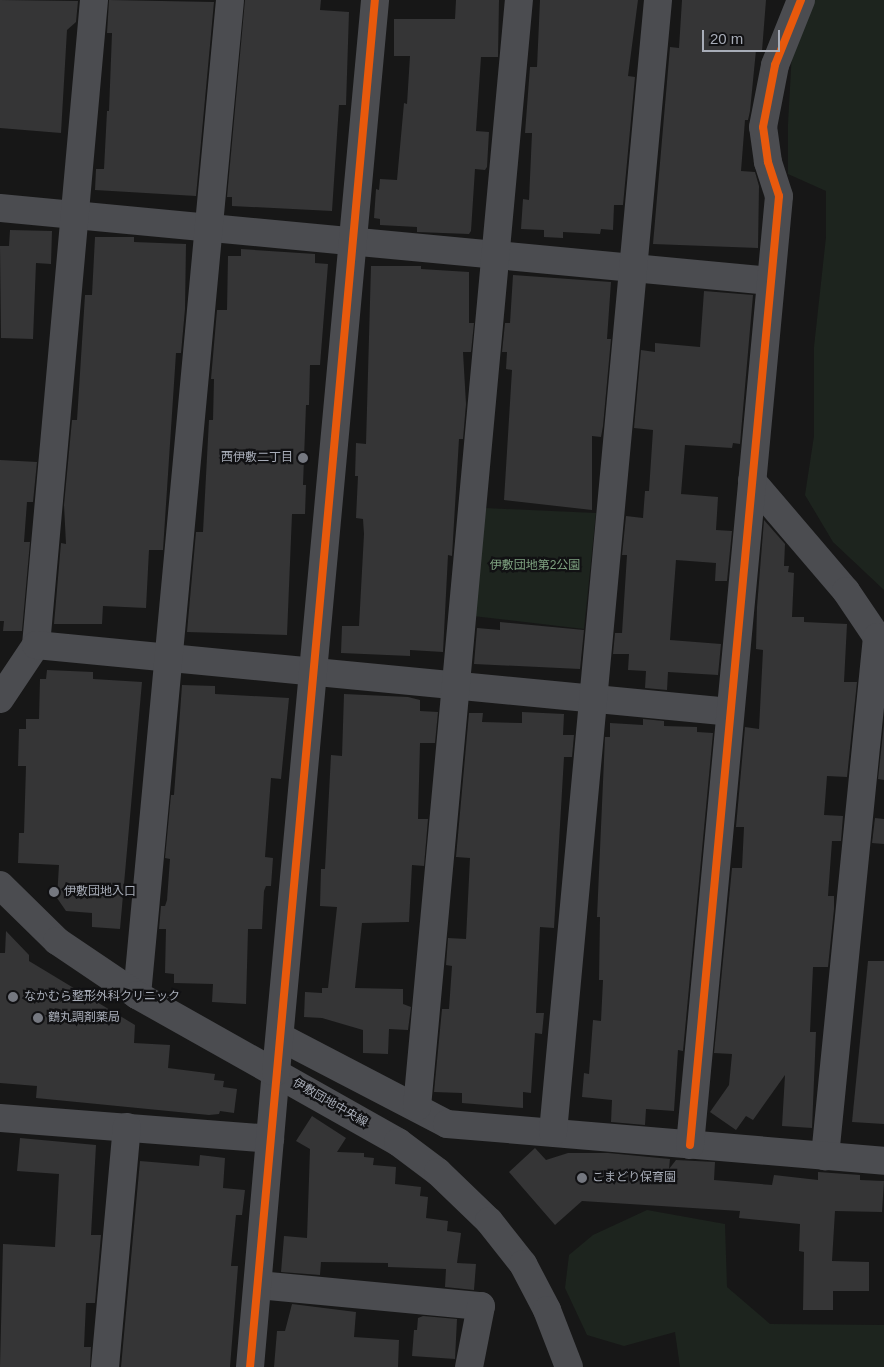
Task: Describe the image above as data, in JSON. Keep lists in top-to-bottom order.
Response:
{
  "streets": {
    "street": ["伊敷団地中央線"]
  },
  "parks": ["伊敷団地第2公園"],
  "places": [
    "西伊敷二丁目",
    "伊敷団地入口",
    "なかむら整形外科クリニック",
    "鶴丸調剤薬局",
    "こまどり保育園"
  ],
  "scale_bar": "20 m"
}
